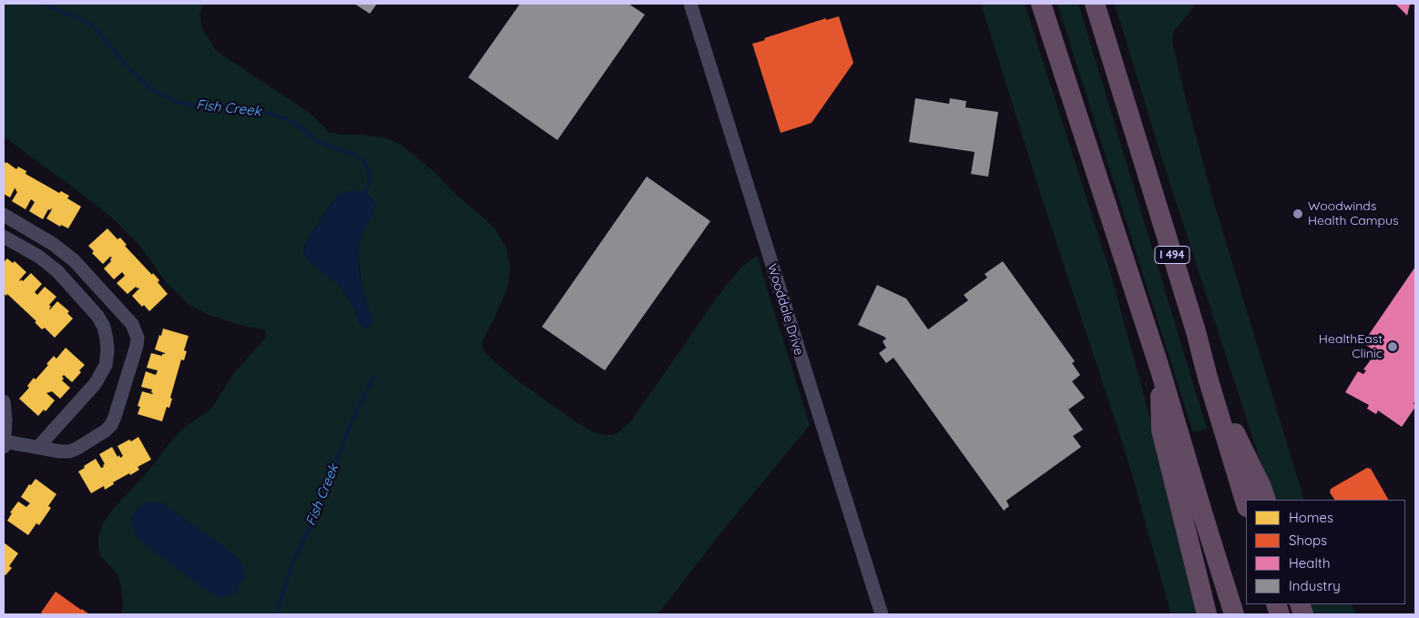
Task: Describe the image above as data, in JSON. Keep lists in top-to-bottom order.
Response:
{
  "streets": {
    "highway": ["I 494"],
    "street": ["Wooddale Drive"]
  },
  "water": ["Fish Creek"],
  "places": ["Woodwinds Health Campus", "HealthEast Clinic"],
  "legend": [
    "Homes",
    "Shops",
    "Health",
    "Industry"
  ]
}
